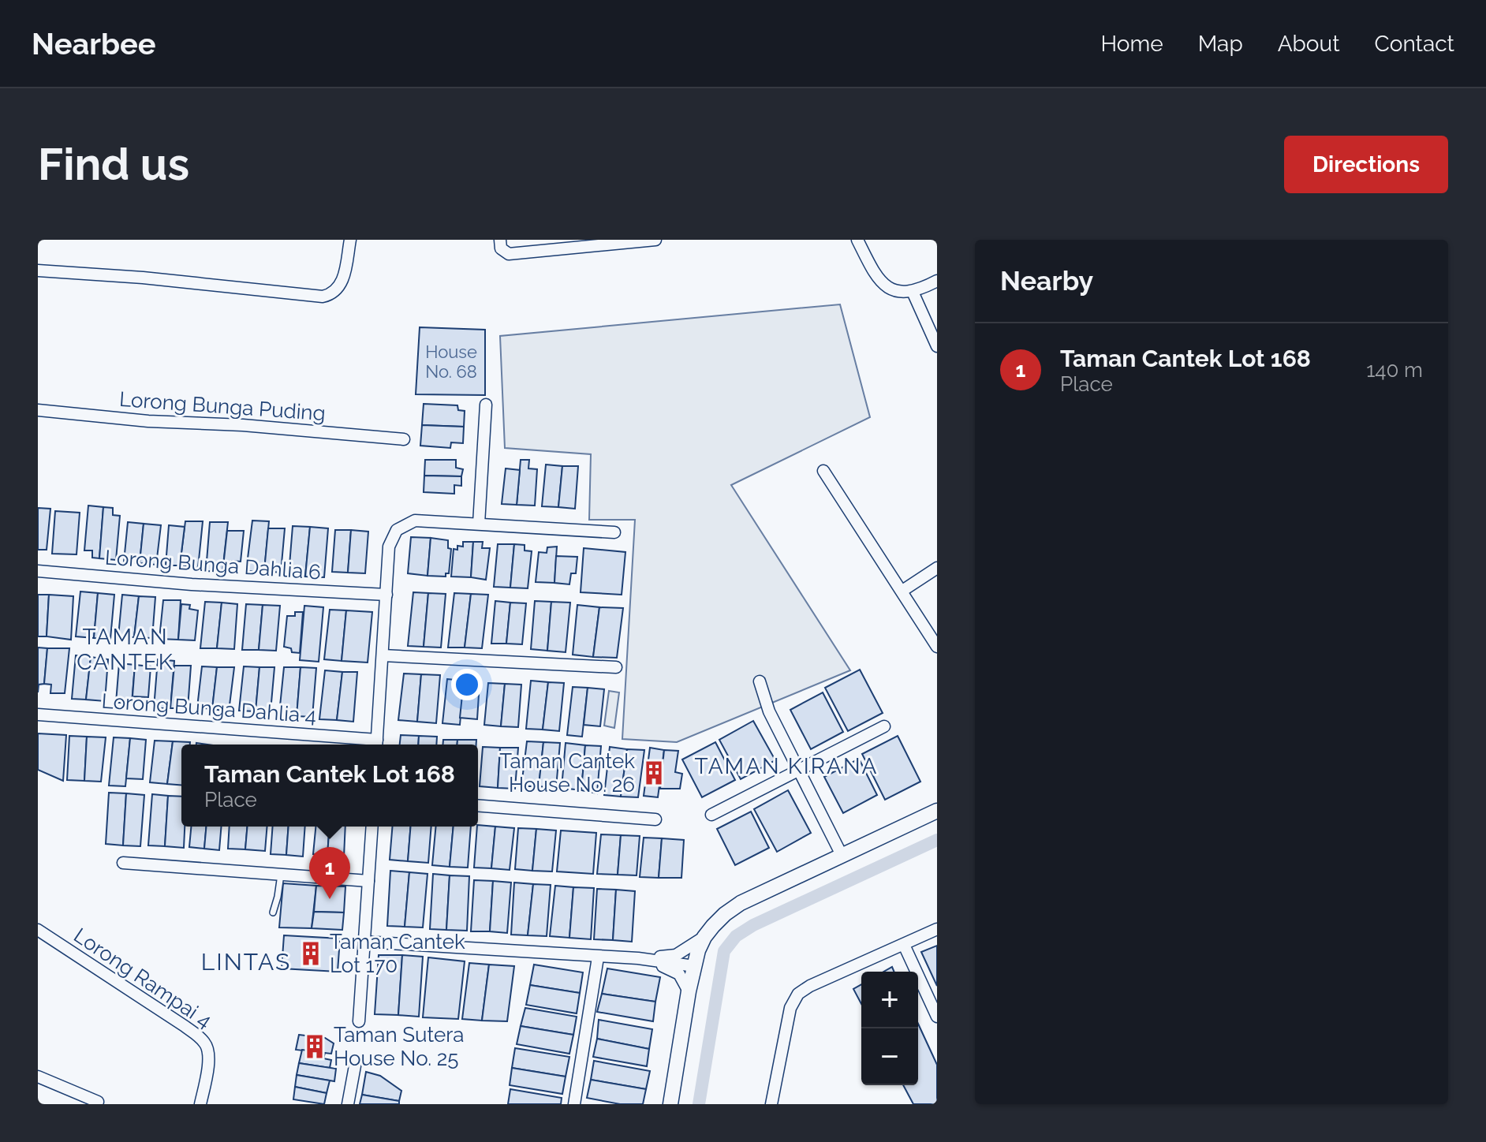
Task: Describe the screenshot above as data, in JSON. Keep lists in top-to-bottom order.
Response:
{
  "streets": {
    "street": [
      "Lorong Bunga Puding",
      "Lorong Bunga Dahlia 6",
      "Lorong Bunga Dahlia 4",
      "Lorong Rampai 4"
    ]
  },
  "districts": ["TAMAN CANTEK", "TAMAN KIRANA", "LINTAS"],
  "places": {
    "building": ["Taman Cantek House No. 26", "Taman Cantek Lot 170", "Taman Sutera House No. 25"]
  },
  "house_numbers": ["House No. 68"],
  "page": {
    "header": "Nearbee",
    "nav": [
      "Home",
      "Map",
      "About",
      "Contact"
    ],
    "buttons": "Directions",
    "title": "Find us",
    "heading": "Nearby",
    "list": [
      {
        "mark": "1",
        "name": "Taman Cantek Lot 168",
        "note": "Place",
        "value": "140 m"
      }
    ],
    "popup": ["Taman Cantek Lot 168", "Place"],
    "pins": "1",
    "map_buttons": ["+", "−"]
  }
}
